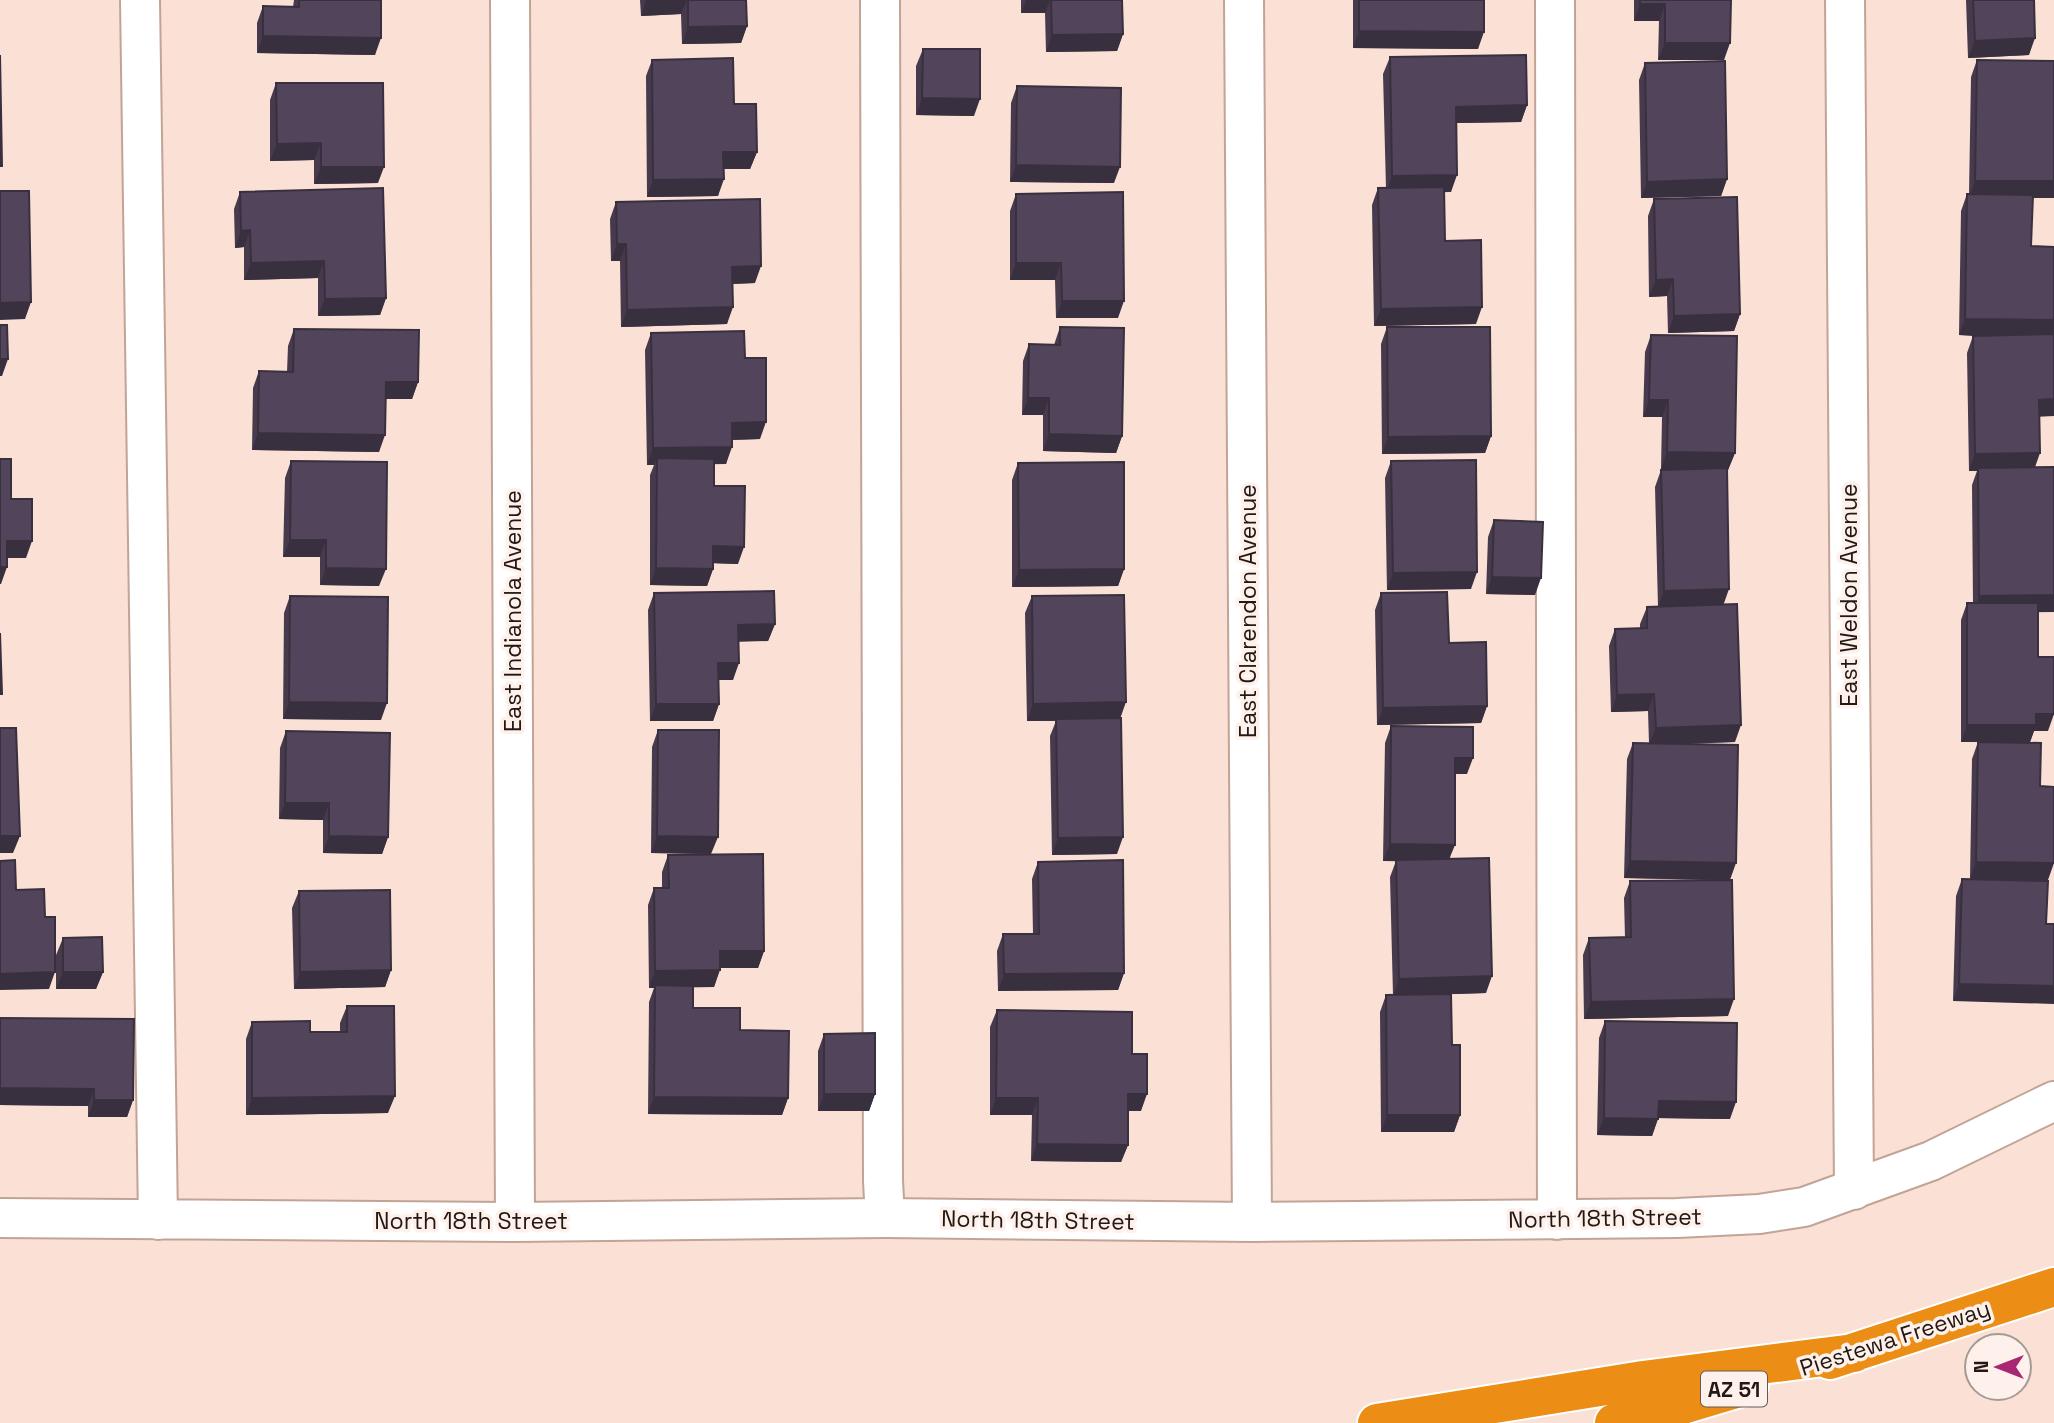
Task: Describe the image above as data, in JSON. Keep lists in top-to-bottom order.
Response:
{
  "streets": {
    "highway": ["Piestewa Freeway", "AZ 51"],
    "street": [
      "East Weldon Avenue",
      "East Indianola Avenue",
      "East Clarendon Avenue",
      "North 18th Street"
    ]
  },
  "crossings": [
    ["East Weldon Avenue", "North 18th Street"],
    ["East Indianola Avenue", "North 18th Street"],
    ["East Clarendon Avenue", "North 18th Street"]
  ],
  "north": "left"
}
